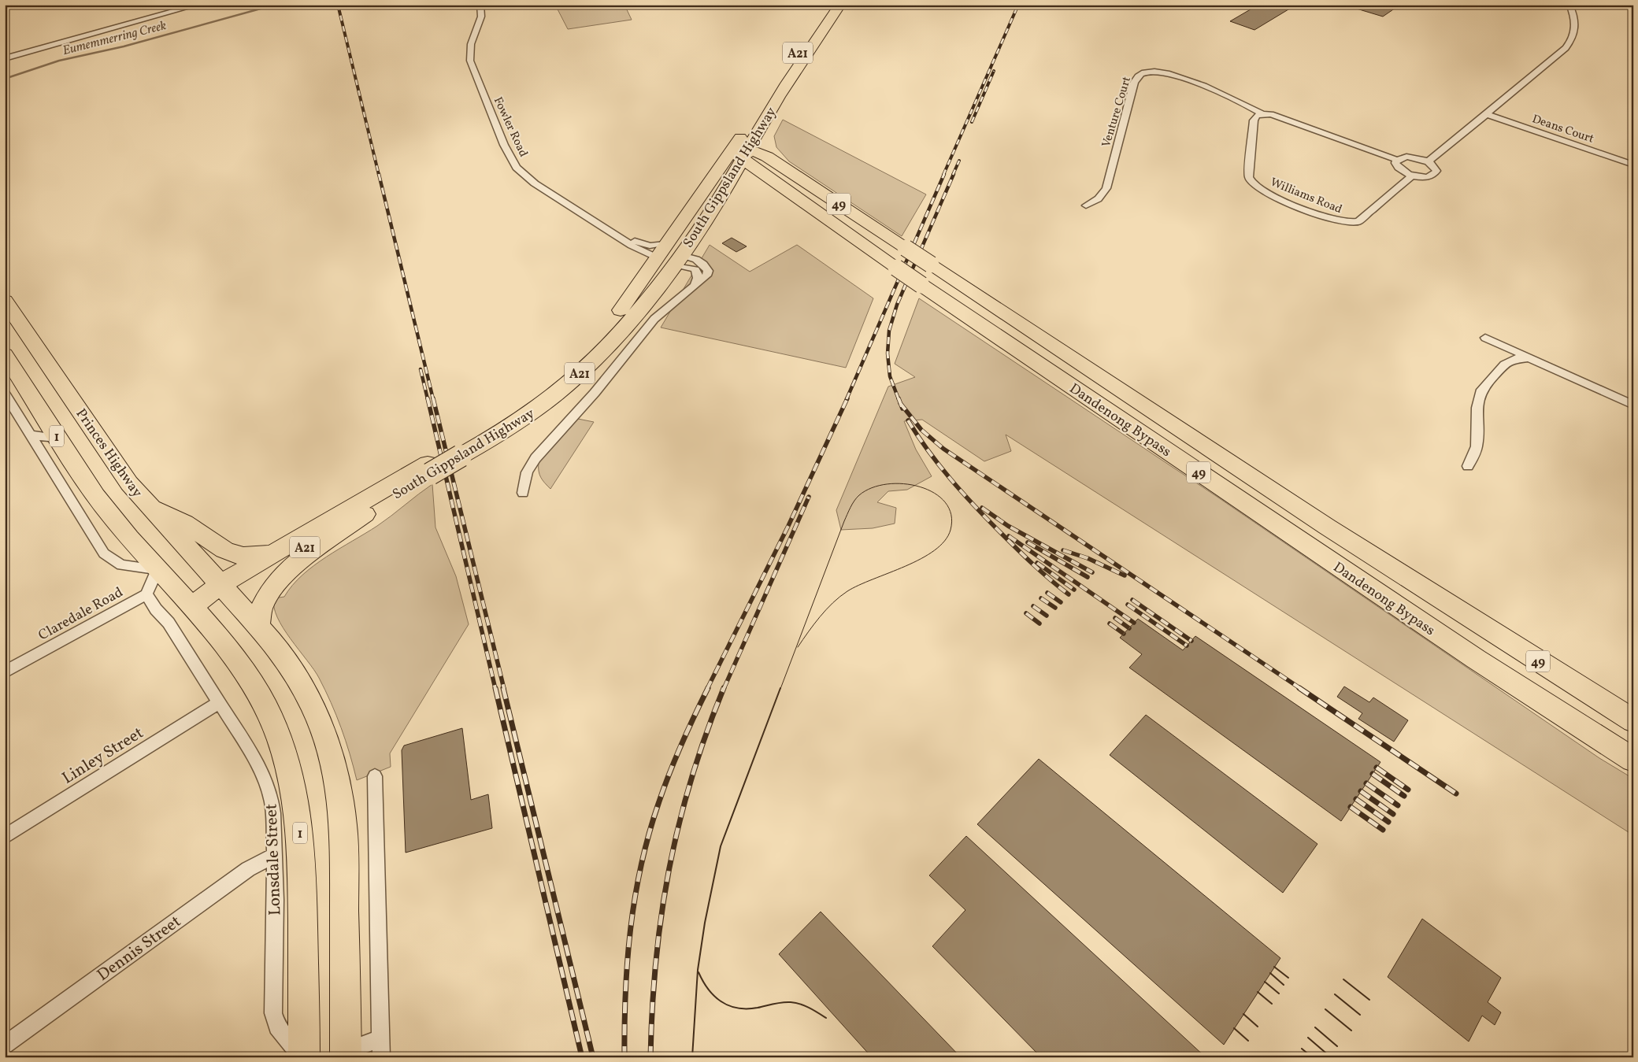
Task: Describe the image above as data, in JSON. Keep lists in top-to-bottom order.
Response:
{
  "streets": {
    "highway": [
      "A21",
      "South Gippsland Highway",
      "49",
      "Dandenong Bypass",
      "1",
      "Princes Highway",
      "Lonsdale Street"
    ],
    "street": [
      "Venture Court",
      "Fowler Road",
      "Deans Court",
      "Williams Road",
      "Claredale Road",
      "Linley Street",
      "Dennis Street"
    ]
  },
  "crossings": [
    ["Venture Court", "Williams Road"],
    ["Fowler Road", "South Gippsland Highway"],
    ["South Gippsland Highway", "49"],
    ["South Gippsland Highway", "Dandenong Bypass"],
    ["South Gippsland Highway", "1"],
    ["South Gippsland Highway", "Princes Highway"],
    ["South Gippsland Highway", "Lonsdale Street"],
    ["49", "Dandenong Bypass"],
    ["1", "Lonsdale Street"],
    ["Claredale Road", "Lonsdale Street"],
    ["Linley Street", "Lonsdale Street"],
    ["Lonsdale Street", "Dennis Street"]
  ],
  "water": ["Eumemmerring Creek"]
}
